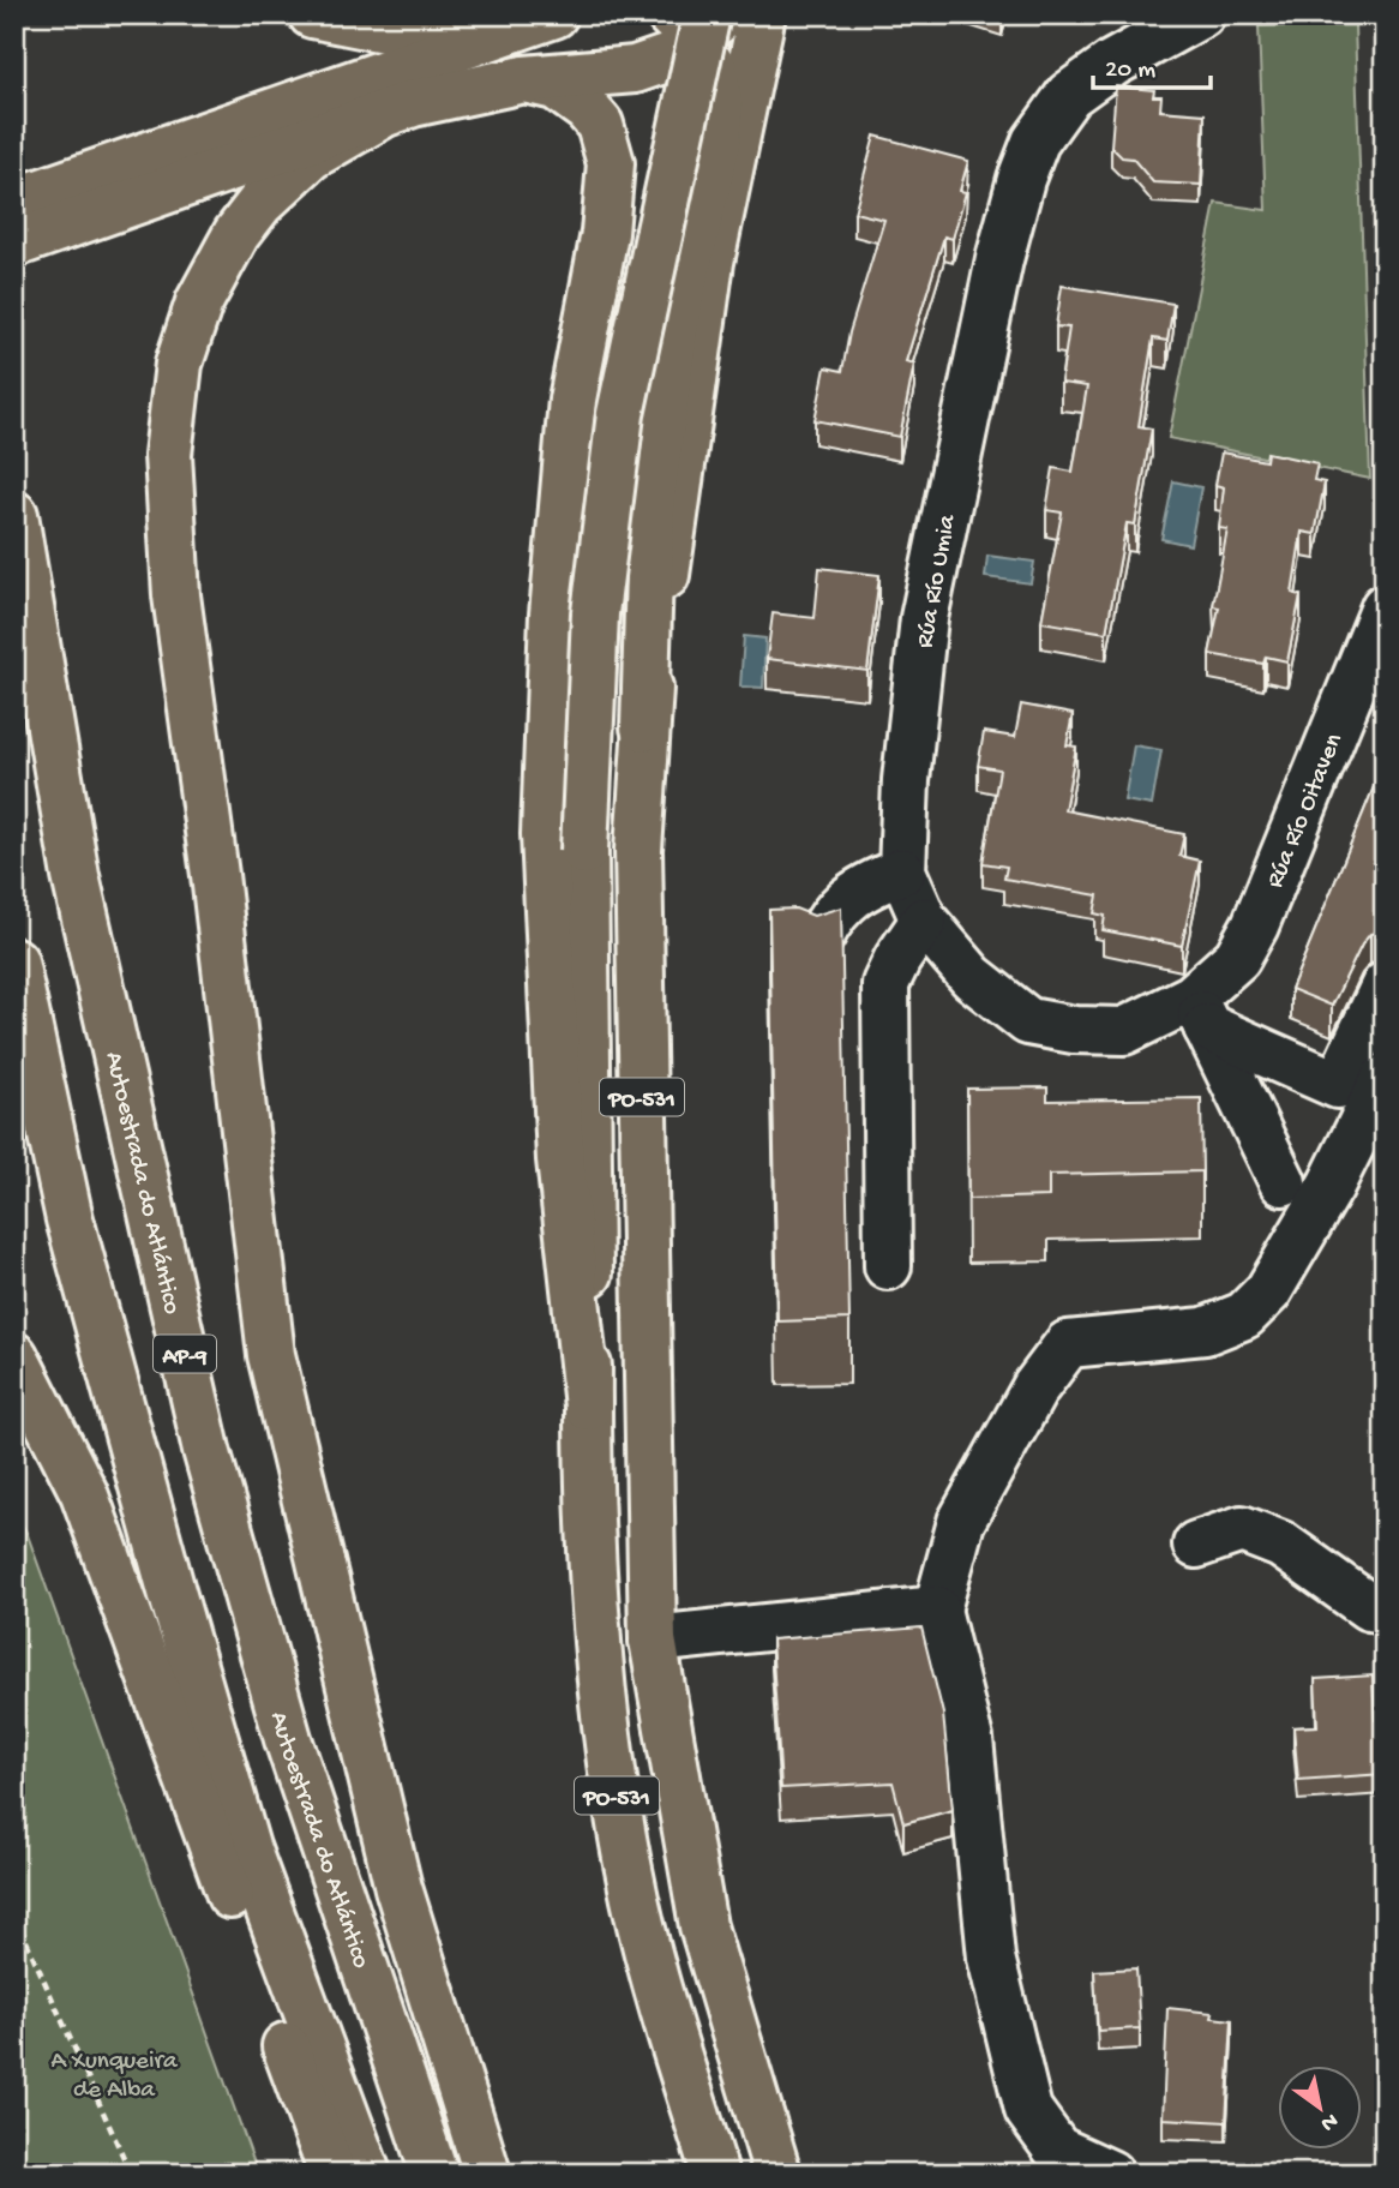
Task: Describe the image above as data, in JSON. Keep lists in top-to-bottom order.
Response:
{
  "streets": {
    "main road": ["PO-531", "Autoestrada do Atlántico", "AP-9"],
    "street": ["Rúa Río Umia", "Rúa Río Oitaven"]
  },
  "crossings": [
    ["Rúa Río Umia", "Rúa Río Oitaven"]
  ],
  "parks": ["A Xunqueira de Alba"],
  "scale_bar": "20 m",
  "north": "bottom right"
}
